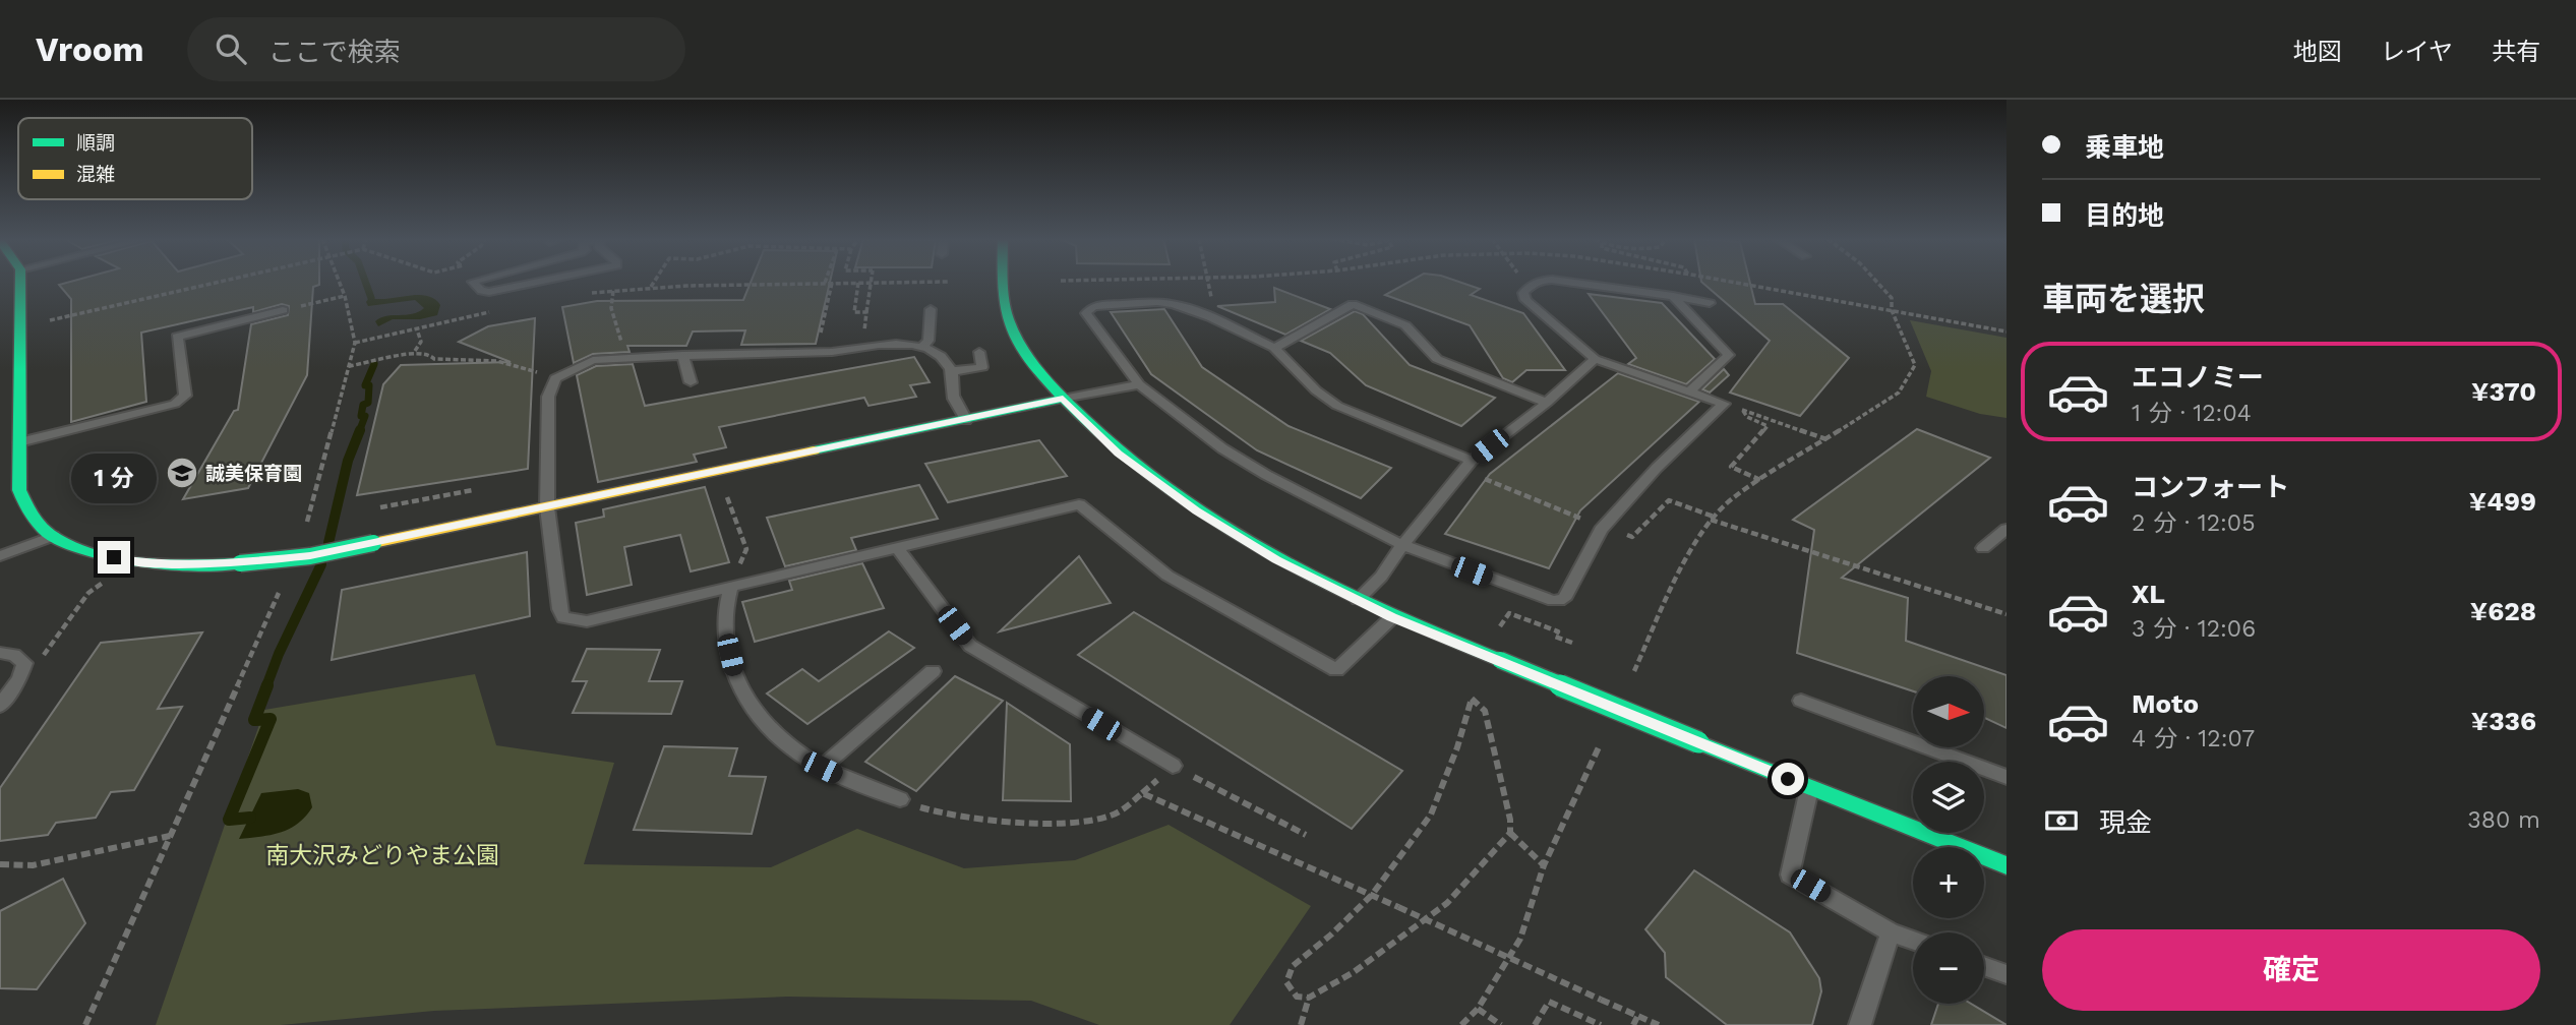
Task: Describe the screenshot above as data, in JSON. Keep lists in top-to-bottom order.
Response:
{
  "parks": ["南大沢みどりやま公園"],
  "places": {
    "school or university": ["誠美保育園"]
  },
  "legend": ["順調", "混雑"],
  "north": "right",
  "page": {
    "header": "Vroom",
    "search": "ここで検索",
    "nav": ["地図", "レイヤ", "共有"],
    "banner": ["乗車地", "目的地"],
    "heading": "車両を選択",
    "list": [
      {
        "name": "エコノミー",
        "note": "1 分 · 12:04",
        "value": "¥370"
      },
      {
        "name": "コンフォート",
        "note": "2 分 · 12:05",
        "value": "¥499"
      },
      {
        "name": "XL",
        "note": "3 分 · 12:06",
        "value": "¥628"
      },
      {
        "name": "Moto",
        "note": "4 分 · 12:07",
        "value": "¥336"
      }
    ],
    "bubble": "1 分",
    "map_buttons": ["+", "−"],
    "pay": ["現金", "380 m"],
    "buttons": "確定"
  }
}
